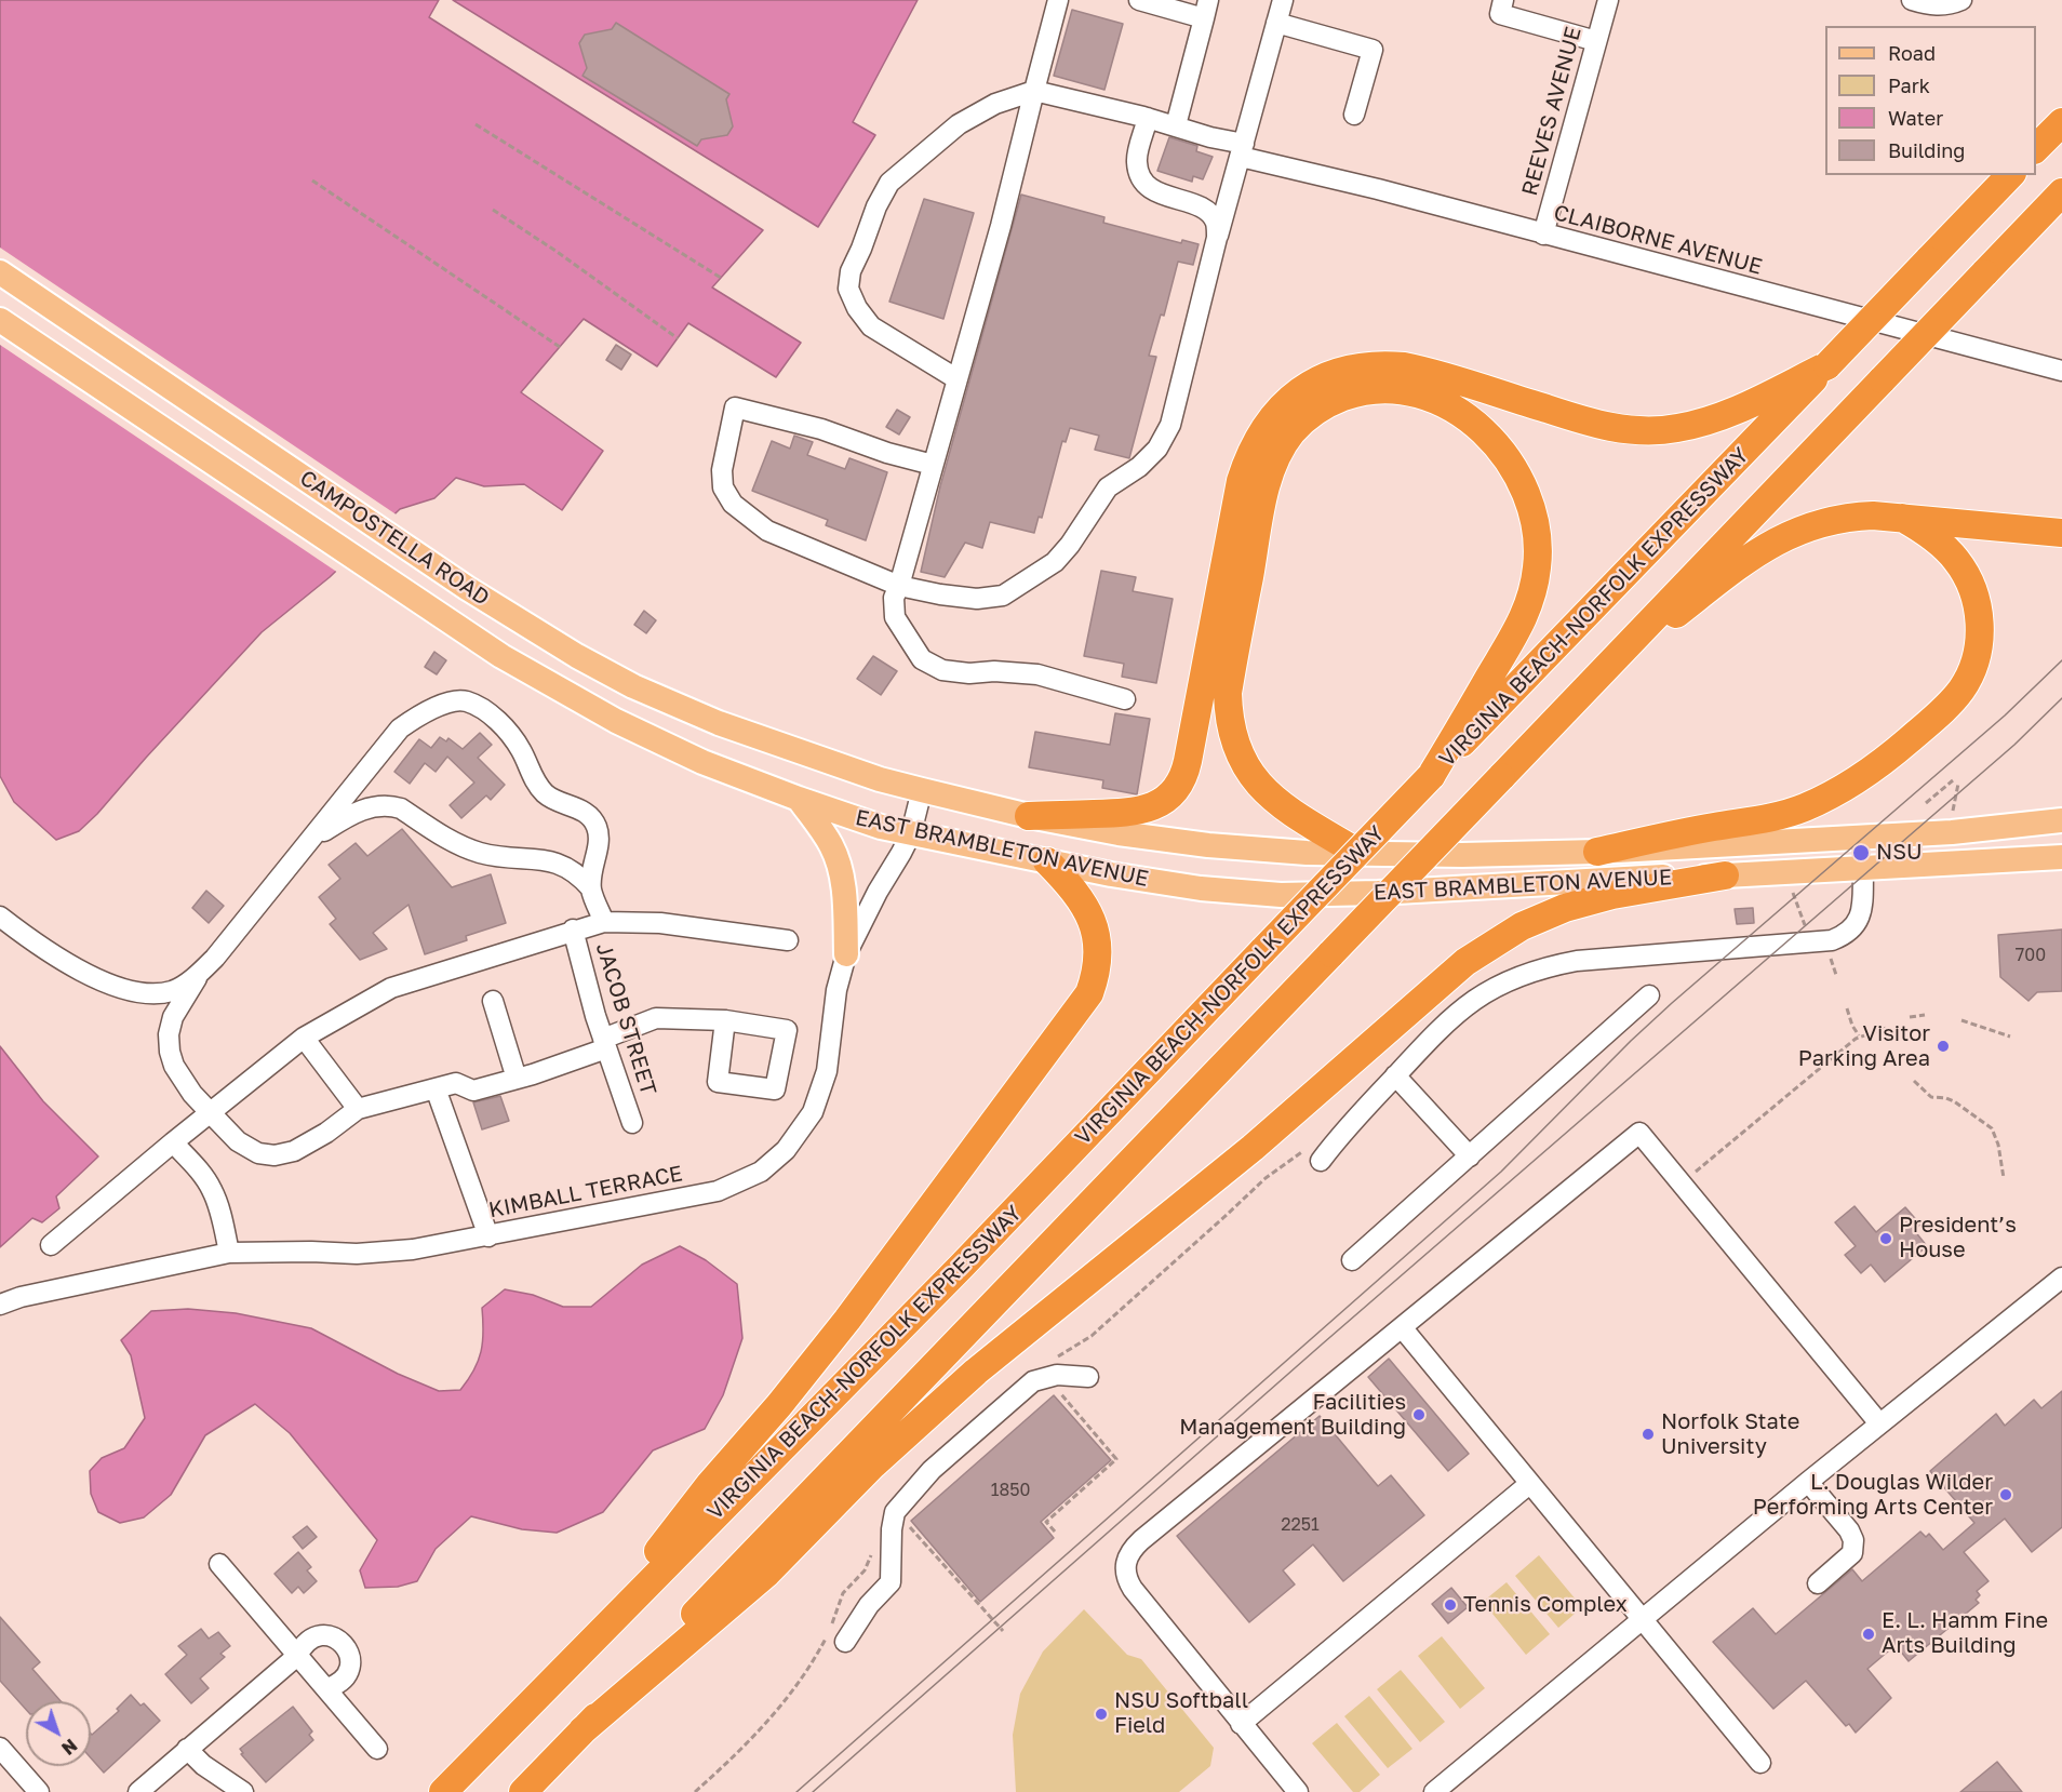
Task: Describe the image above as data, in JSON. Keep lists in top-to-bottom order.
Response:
{
  "streets": {
    "highway": ["VIRGINIA BEACH-NORFOLK EXPRESSWAY"],
    "main road": ["CAMPOSTELLA ROAD", "EAST BRAMBLETON AVENUE"],
    "street": [
      "REEVES AVENUE",
      "CLAIBORNE AVENUE",
      "JACOB STREET",
      "KIMBALL TERRACE"
    ]
  },
  "crossings": [
    ["REEVES AVENUE", "CLAIBORNE AVENUE"],
    ["CAMPOSTELLA ROAD", "EAST BRAMBLETON AVENUE"],
    ["EAST BRAMBLETON AVENUE", "KIMBALL TERRACE"]
  ],
  "places": [
    "NSU",
    "Visitor Parking Area",
    "President’s House",
    "Facilities Management Building",
    "Norfolk State University",
    "L. Douglas Wilder Performing Arts Center",
    "Tennis Complex",
    "E. L. Hamm Fine Arts Building",
    "NSU Softball Field"
  ],
  "house_numbers": ["700", "1850", "2251"],
  "legend": [
    "Road",
    "Park",
    "Water",
    "Building"
  ],
  "north": "bottom right"
}
